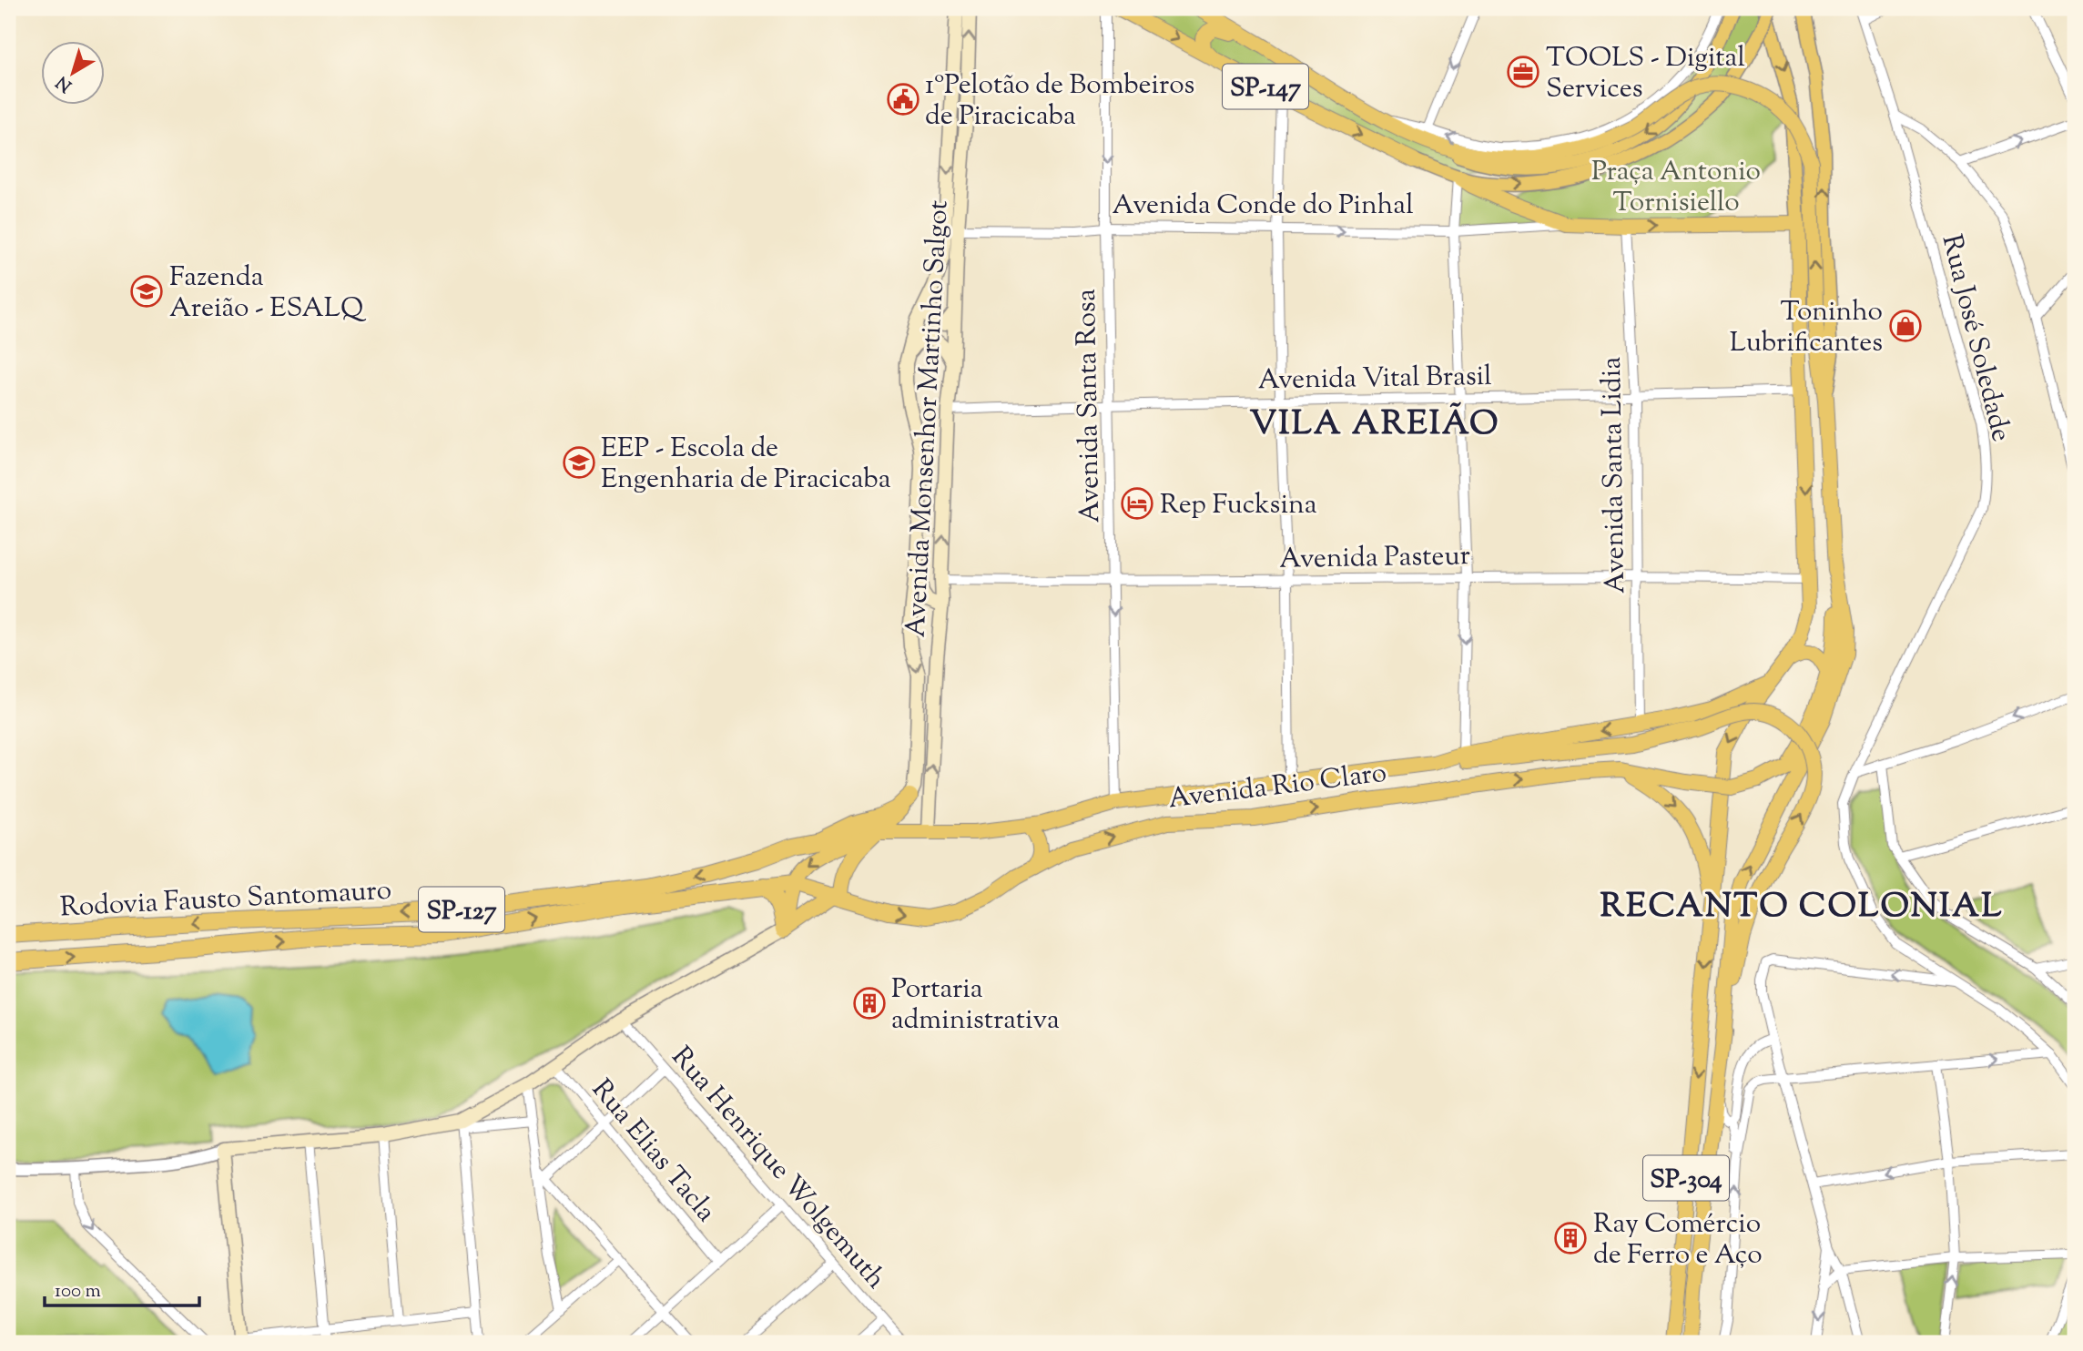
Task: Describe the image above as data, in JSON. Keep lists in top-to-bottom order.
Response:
{
  "streets": {
    "highway": [
      "SP-147",
      "Avenida Conde do Pinhal",
      "Avenida Rio Claro",
      "Rodovia Fausto Santomauro",
      "SP-127",
      "SP-304"
    ],
    "main road": ["Avenida Monsenhor Martinho Salgot"],
    "street": [
      "Rua José Soledade",
      "Avenida Vital Brasil",
      "Avenida Santa Rosa",
      "Avenida Santa Lidia",
      "Avenida Pasteur",
      "Rua Elias Tacla",
      "Rua Henrique Wolgemuth"
    ]
  },
  "crossings": [
    ["SP-147", "Avenida Conde do Pinhal"],
    ["Avenida Conde do Pinhal", "Avenida Santa Rosa"],
    ["Avenida Conde do Pinhal", "Avenida Monsenhor Martinho Salgot"],
    ["Avenida Conde do Pinhal", "Avenida Santa Lidia"],
    ["Avenida Vital Brasil", "Avenida Santa Rosa"],
    ["Avenida Vital Brasil", "Avenida Monsenhor Martinho Salgot"],
    ["Avenida Vital Brasil", "Avenida Santa Lidia"],
    ["Avenida Santa Rosa", "Avenida Pasteur"],
    ["Avenida Santa Rosa", "Avenida Rio Claro"],
    ["Avenida Monsenhor Martinho Salgot", "Avenida Pasteur"],
    ["Avenida Monsenhor Martinho Salgot", "Avenida Rio Claro"],
    ["Avenida Monsenhor Martinho Salgot", "Rodovia Fausto Santomauro"],
    ["Avenida Santa Lidia", "Avenida Pasteur"],
    ["Avenida Santa Lidia", "Avenida Rio Claro"],
    ["Avenida Rio Claro", "Rodovia Fausto Santomauro"]
  ],
  "one_way": ["Avenida Conde do Pinhal", "Avenida Santa Rosa"],
  "districts": ["VILA AREIÃO", "RECANTO COLONIAL"],
  "parks": ["Praça Antonio Tornisiello"],
  "places": {
    "office": ["TOOLS - Digital Services"],
    "public building": ["1ºPelotão de Bombeiros de Piracicaba"],
    "school or university": ["Fazenda Areião - ESALQ", "EEP - Escola de Engenharia de Piracicaba"],
    "shop": ["Toninho Lubrificantes"],
    "hotel": ["Rep Fucksina"],
    "building": ["Portaria administrativa", "Ray Comércio de Ferro e Aço"]
  },
  "scale_bar": "100 m",
  "north": "bottom left"
}
